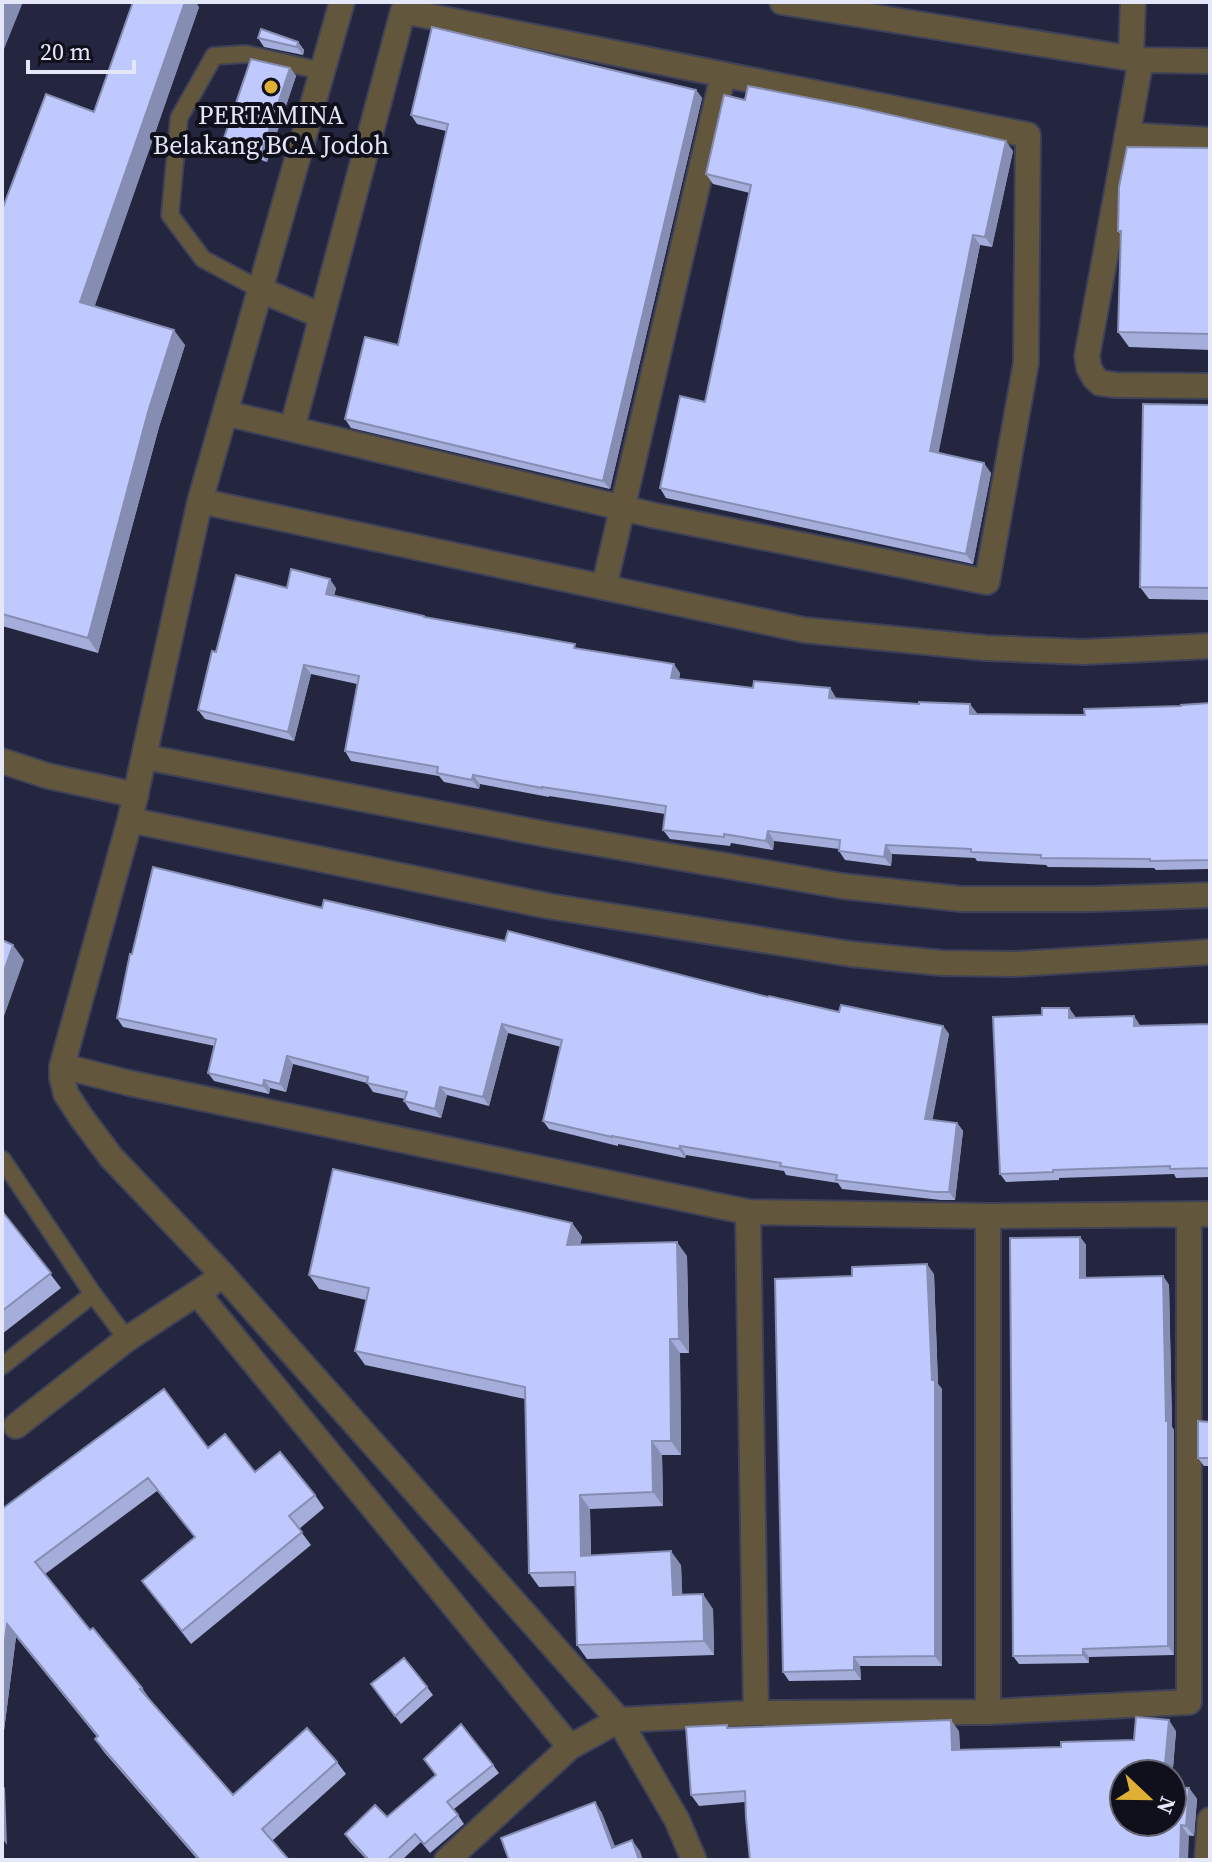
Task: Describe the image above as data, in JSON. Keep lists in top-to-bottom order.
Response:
{
  "places": ["PERTAMINA Belakang BCA Jodoh"],
  "scale_bar": "20 m",
  "north": "right"
}
